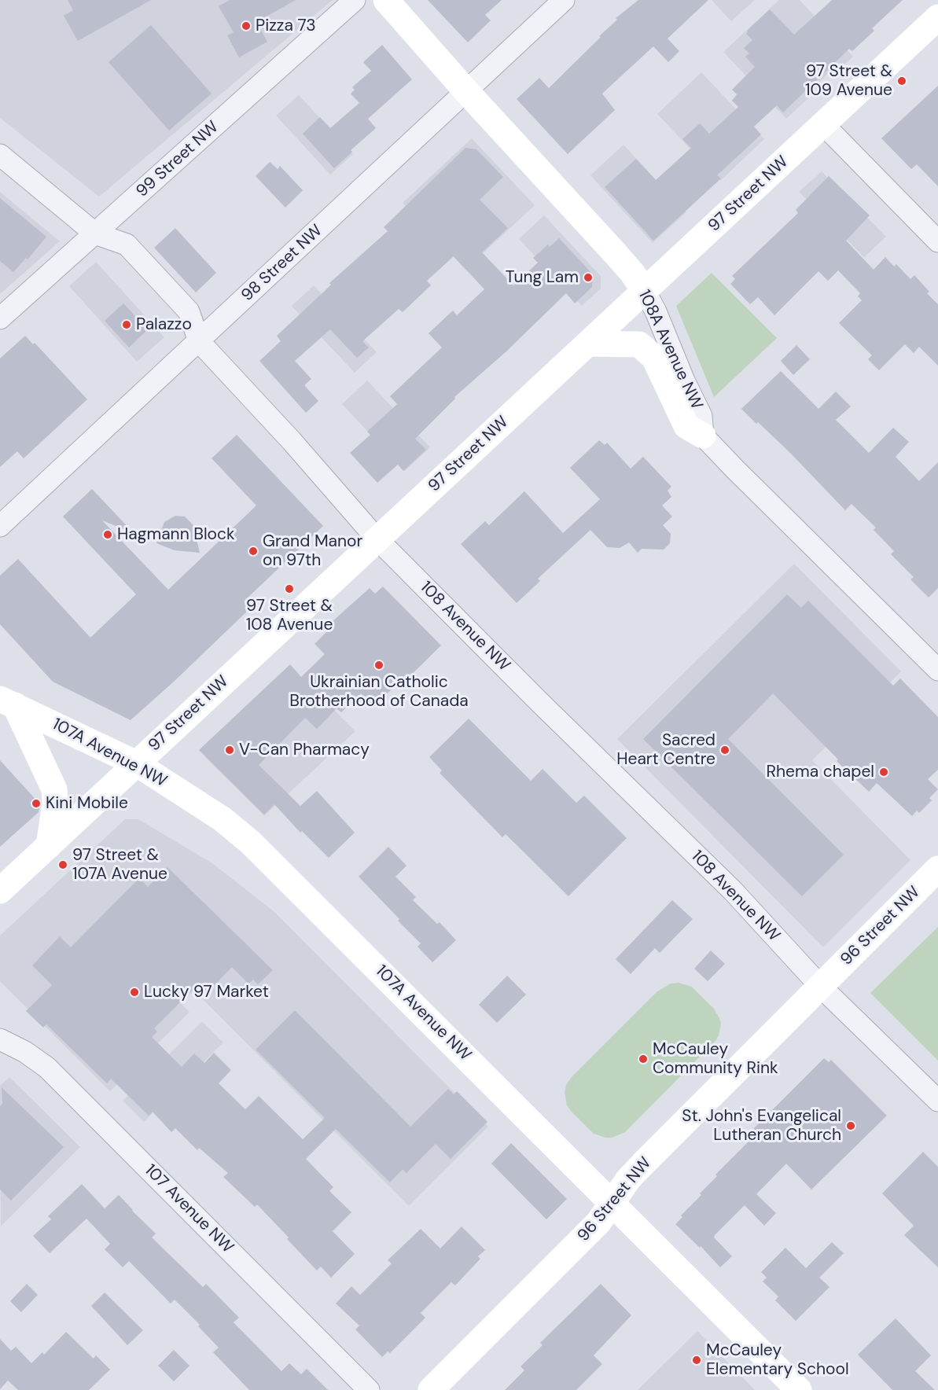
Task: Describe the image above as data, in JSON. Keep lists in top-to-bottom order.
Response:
{
  "streets": {
    "main road": [
      "97 Street NW",
      "108A Avenue NW",
      "107A Avenue NW",
      "96 Street NW"
    ],
    "street": [
      "99 Street NW",
      "98 Street NW",
      "108 Avenue NW",
      "107 Avenue NW"
    ]
  },
  "crossings": [
    ["99 Street NW", "108 Avenue NW"],
    ["97 Street NW", "108A Avenue NW"],
    ["97 Street NW", "108 Avenue NW"],
    ["97 Street NW", "107A Avenue NW"],
    ["98 Street NW", "108A Avenue NW"],
    ["98 Street NW", "108 Avenue NW"],
    ["108 Avenue NW", "96 Street NW"],
    ["107A Avenue NW", "96 Street NW"]
  ],
  "places": [
    "Pizza 73",
    "97 Street & 109 Avenue",
    "Tung Lam",
    "Palazzo",
    "Hagmann Block",
    "Grand Manor on 97th",
    "97 Street & 108 Avenue",
    "Ukrainian Catholic Brotherhood of Canada",
    "V-Can Pharmacy",
    "Sacred Heart Centre",
    "Rhema chapel",
    "Kini Mobile",
    "97 Street & 107A Avenue",
    "Lucky 97 Market",
    "McCauley Community Rink",
    "St. John's Evangelical Lutheran Church",
    "McCauley Elementary School"
  ]
}
